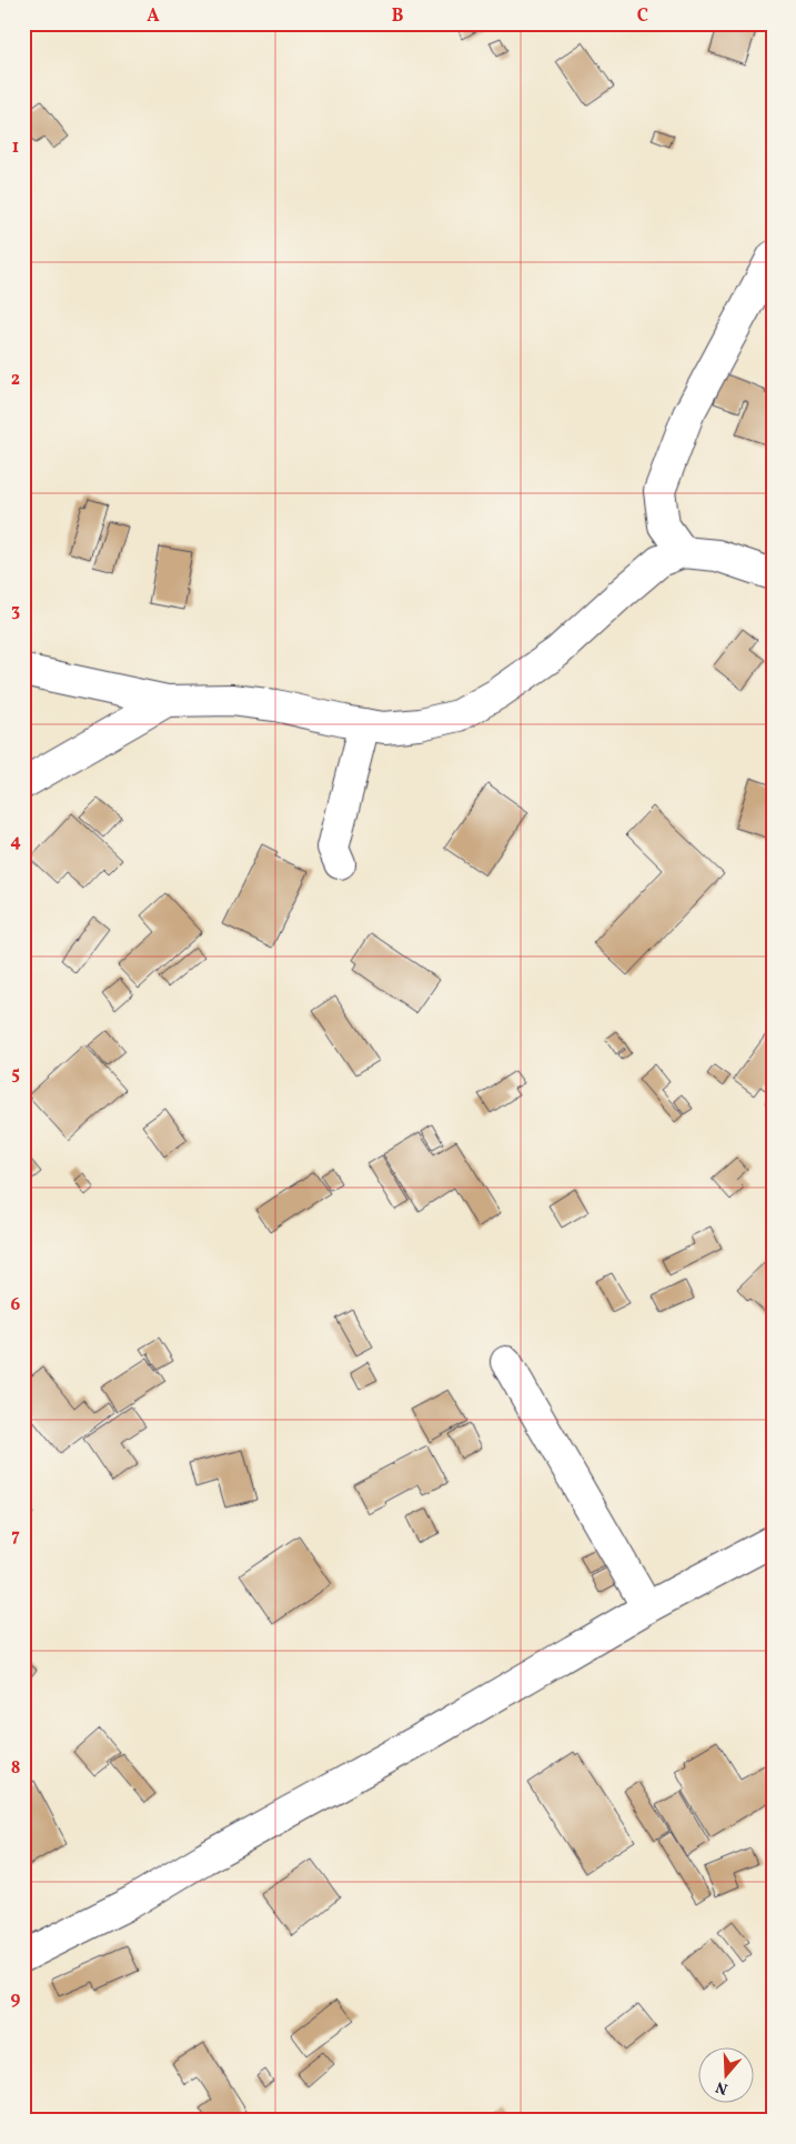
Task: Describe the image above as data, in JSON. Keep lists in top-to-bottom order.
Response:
{
  "north": "bottom",
  "grid": {
    "columns": ["A", "B", "C"],
    "rows": [
      "1",
      "2",
      "3",
      "4",
      "5",
      "6",
      "7",
      "8",
      "9"
    ]
  }
}
